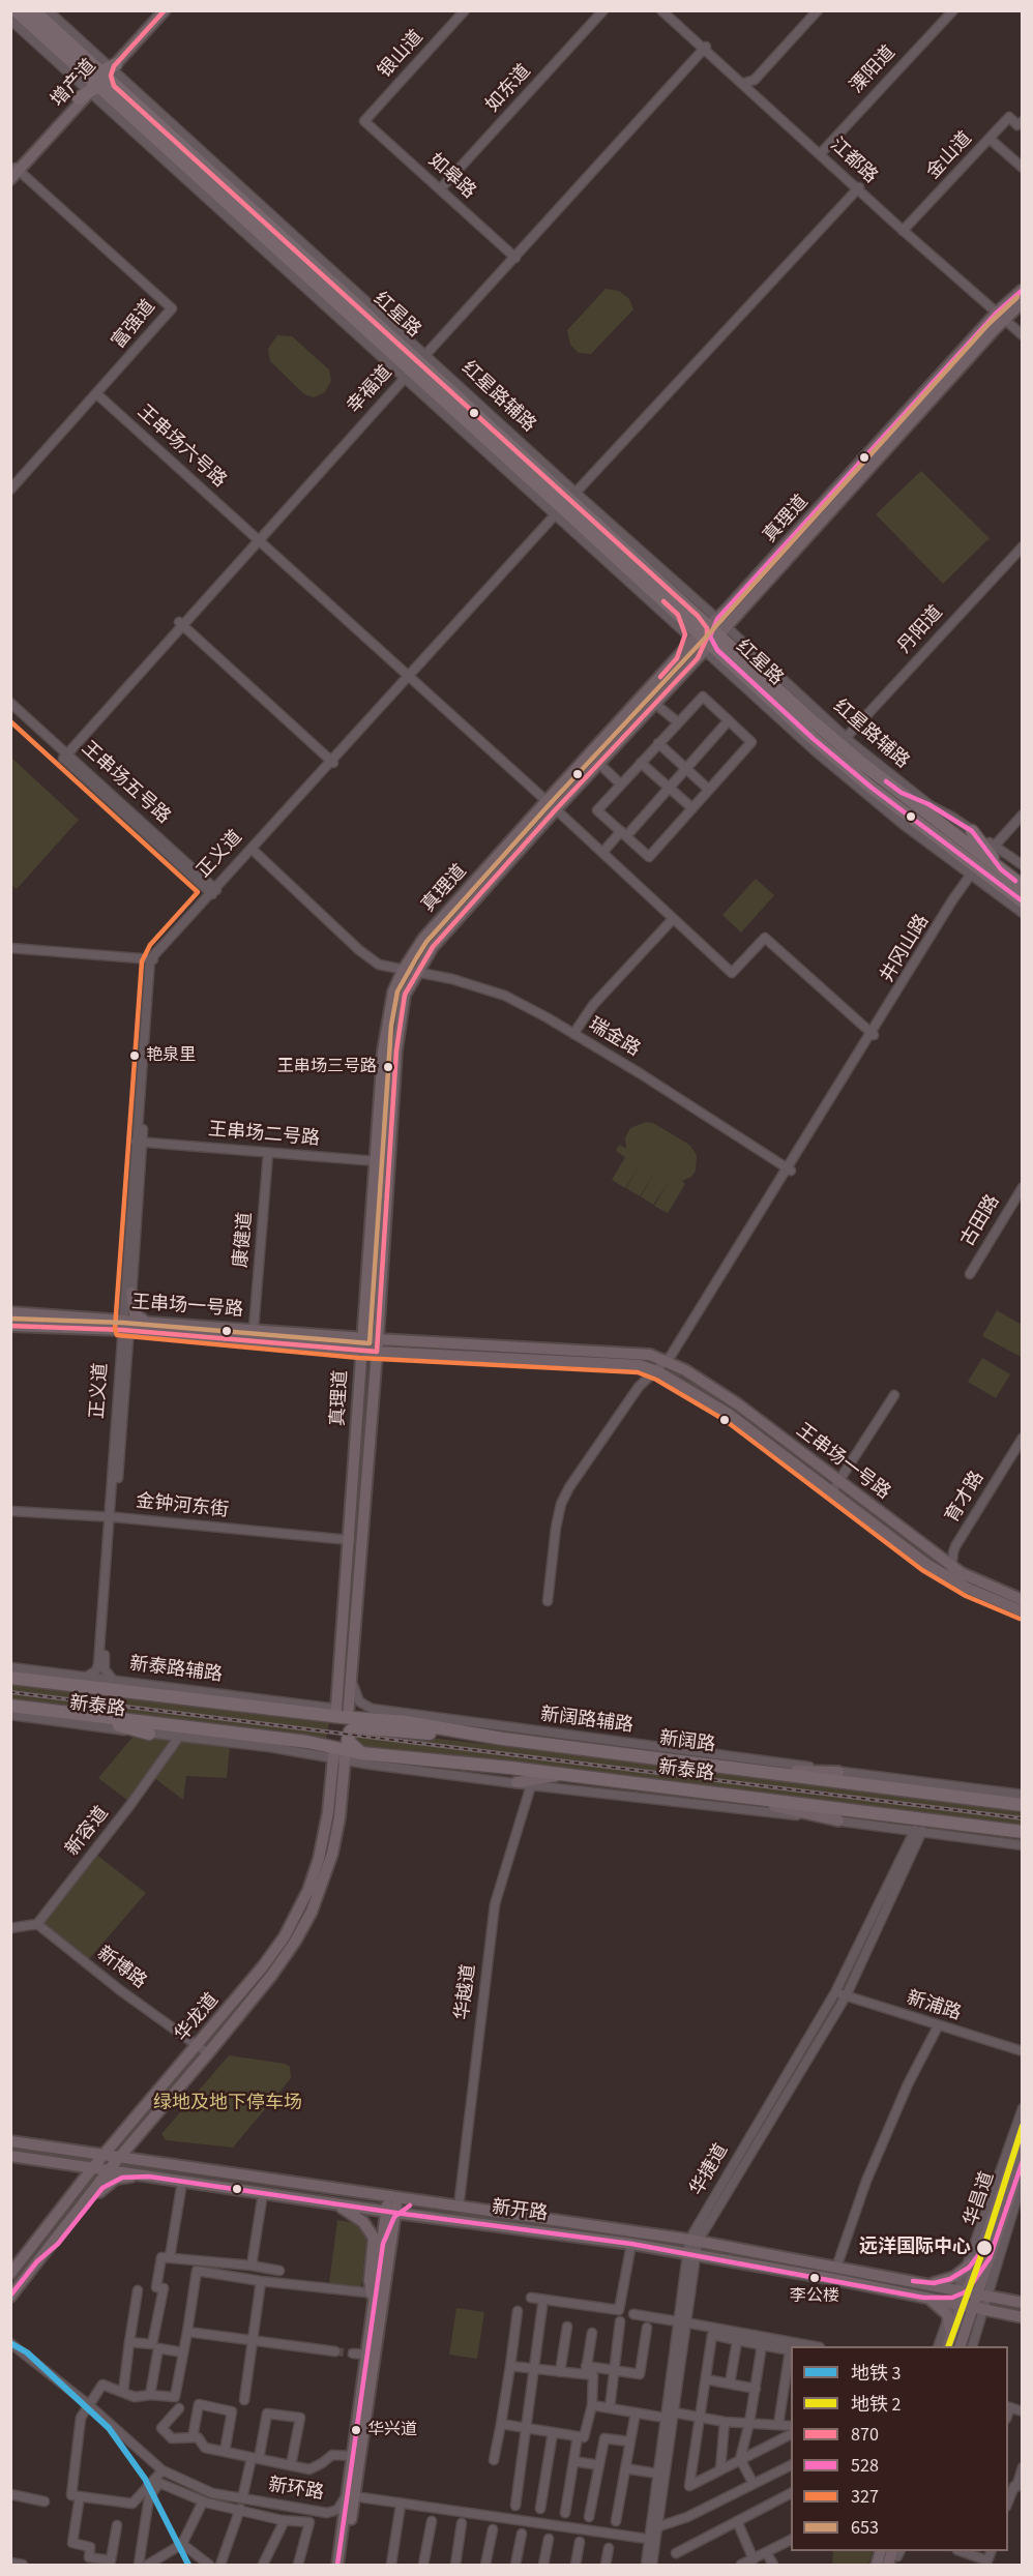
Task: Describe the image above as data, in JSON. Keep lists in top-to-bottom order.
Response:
{
  "streets": {
    "highway": ["红星路", "新泰路", "新阔路"],
    "main road": [
      "增产道",
      "真理道",
      "王串场一号路",
      "华龙道",
      "华昌道",
      "新开路"
    ],
    "street": [
      "银山道",
      "溧阳道",
      "如东道",
      "金山道",
      "江都路",
      "如皋路",
      "富强道",
      "幸福道",
      "红星路辅路",
      "王串场六号路",
      "丹阳道",
      "王串场五号路",
      "正义道",
      "井冈山路",
      "瑞金路",
      "王串场二号路",
      "古田路",
      "康健道",
      "育才路",
      "金钟河东街",
      "新泰路辅路",
      "新阔路辅路",
      "新容道",
      "新博路",
      "华越道",
      "新浦路",
      "华捷道",
      "新环路"
    ]
  },
  "crossings": [
    ["银山道", "如皋路"],
    ["溧阳道", "江都路"],
    ["增产道", "红星路"],
    ["增产道", "富强道"],
    ["增产道", "红星路辅路"],
    ["如东道", "如皋路"],
    ["金山道", "江都路"],
    ["江都路", "幸福道"],
    ["江都路", "真理道"],
    ["江都路", "正义道"],
    ["如皋路", "幸福道"],
    ["红星路", "幸福道"],
    ["红星路", "红星路辅路"],
    ["红星路", "真理道"],
    ["红星路", "正义道"],
    ["红星路", "井冈山路"],
    ["富强道", "王串场六号路"],
    ["幸福道", "红星路辅路"],
    ["幸福道", "王串场六号路"],
    ["幸福道", "王串场五号路"],
    ["红星路辅路", "真理道"],
    ["红星路辅路", "丹阳道"],
    ["红星路辅路", "正义道"],
    ["王串场六号路", "真理道"],
    ["王串场六号路", "正义道"],
    ["王串场六号路", "井冈山路"],
    ["真理道", "瑞金路"],
    ["真理道", "王串场二号路"],
    ["真理道", "王串场一号路"],
    ["真理道", "金钟河东街"],
    ["真理道", "新泰路辅路"],
    ["真理道", "新阔路辅路"],
    ["真理道", "新阔路"],
    ["王串场五号路", "正义道"],
    ["正义道", "王串场二号路"],
    ["正义道", "王串场一号路"],
    ["正义道", "金钟河东街"],
    ["正义道", "新泰路辅路"],
    ["井冈山路", "瑞金路"],
    ["井冈山路", "王串场一号路"],
    ["王串场二号路", "康健道"],
    ["康健道", "王串场一号路"],
    ["王串场一号路", "育才路"],
    ["新泰路", "新容道"],
    ["新泰路", "华越道"],
    ["新泰路", "华龙道"],
    ["新泰路", "华捷道"],
    ["新阔路辅路", "新阔路"],
    ["新容道", "新博路"],
    ["新博路", "华龙道"],
    ["华越道", "新开路"],
    ["新浦路", "华捷道"],
    ["华龙道", "新开路"],
    ["华捷道", "新开路"],
    ["华昌道", "新开路"]
  ],
  "parks": ["绿地及地下停车场"],
  "places": [
    "艳泉里",
    "王串场三号路",
    "远洋国际中心",
    "李公楼",
    "华兴道"
  ],
  "lines": [
    "transit line 870",
    "transit line 528",
    "transit line 653",
    "transit line 327",
    "metro line 2",
    "metro line 3"
  ],
  "legend": [
    "地铁 3",
    "地铁 2",
    "870",
    "528",
    "327",
    "653"
  ]
}
